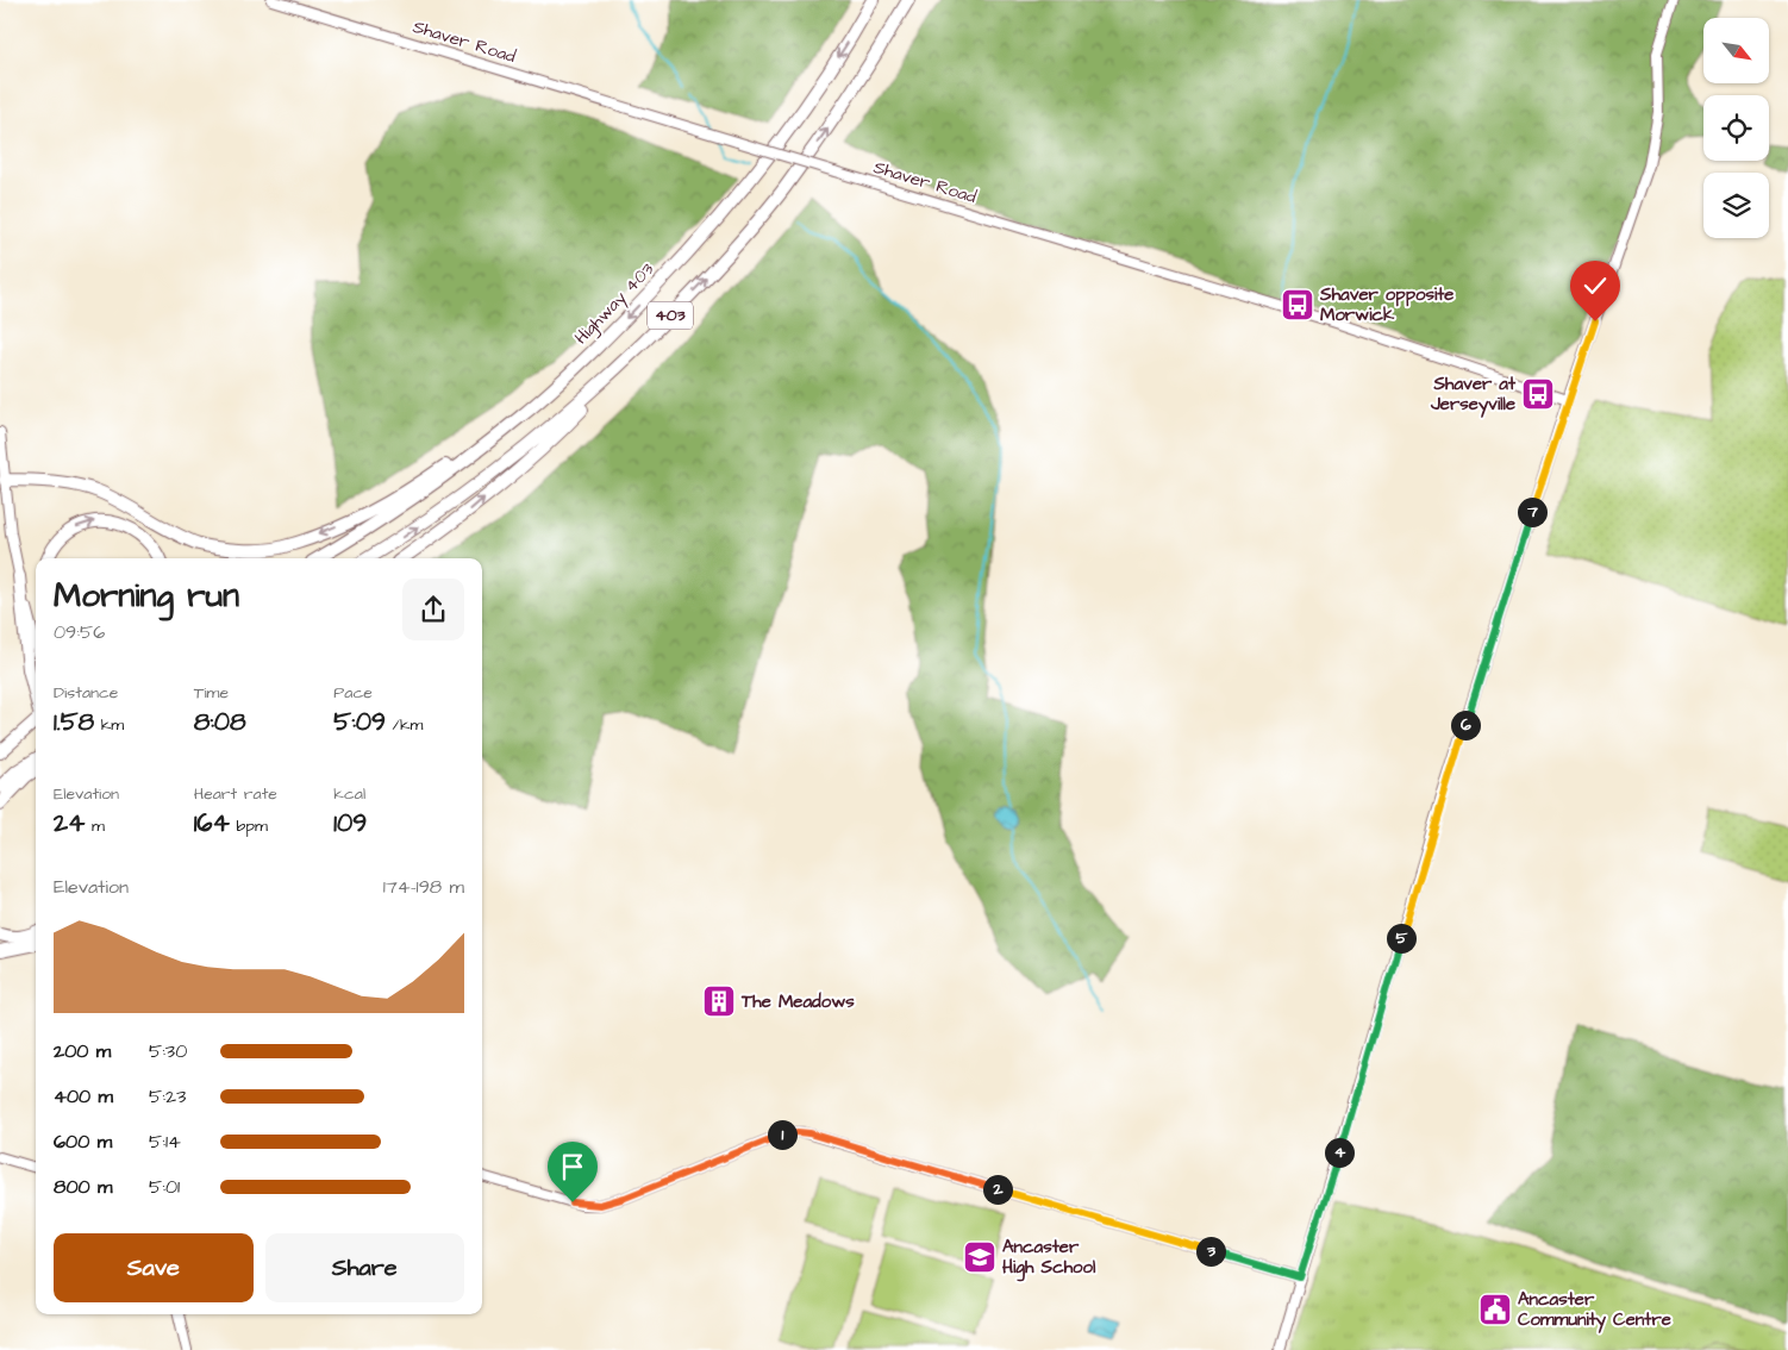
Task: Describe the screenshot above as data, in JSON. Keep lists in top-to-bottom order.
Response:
{
  "streets": {
    "highway": ["Highway 403", "403"],
    "street": ["Shaver Road"]
  },
  "places": {
    "bus stop": ["Shaver opposite Morwick", "Shaver at Jerseyville"],
    "building": ["The Meadows"],
    "school or university": ["Ancaster High School"],
    "public building": ["Ancaster Community Centre"]
  },
  "north": "bottom right",
  "page": {
    "pins": [
      "7",
      "6",
      "5",
      "1",
      "4",
      "2",
      "3"
    ],
    "heading": ["Morning run", "09:56"],
    "stats": [
      ["Distance", "1.58 km"],
      ["Time", "8:08"],
      ["Pace", "5:09 /km"],
      ["Elevation", "24 m"],
      ["Heart rate", "164 bpm"],
      ["kcal", "109"]
    ],
    "chart": ["Elevation", "174–198 m"],
    "list": [
      {
        "name": "200 m",
        "note": "5:30"
      },
      {
        "name": "400 m",
        "note": "5:23"
      },
      {
        "name": "600 m",
        "note": "5:14"
      },
      {
        "name": "800 m",
        "note": "5:01"
      }
    ],
    "buttons": ["Save", "Share"]
  }
}
